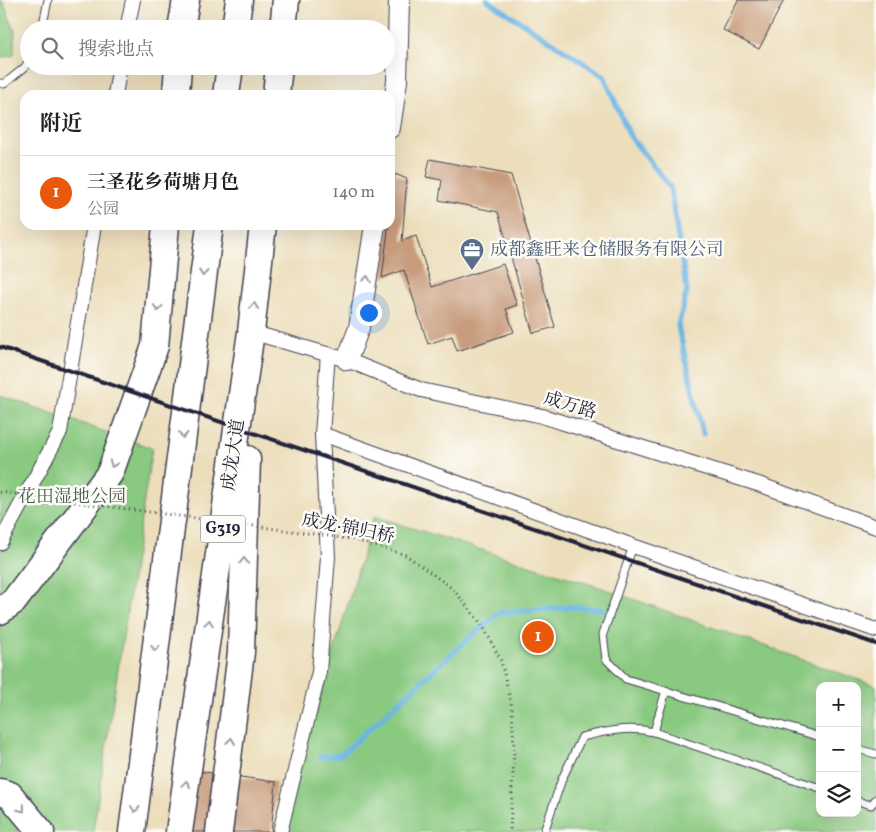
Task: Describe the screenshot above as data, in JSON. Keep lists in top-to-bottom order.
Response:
{
  "streets": {
    "highway": ["成龙大道", "G319"],
    "street": ["成万路"],
    "path": ["成龙·锦归桥"]
  },
  "crossings": [
    ["成万路", "成龙大道"]
  ],
  "parks": ["花田湿地公园"],
  "places": {
    "office": ["成都鑫旺来仓储服务有限公司"]
  },
  "page": {
    "search": "搜索地点",
    "heading": "附近",
    "list": [
      {
        "mark": "1",
        "name": "三圣花乡荷塘月色",
        "note": "公园",
        "value": "140 m"
      }
    ],
    "pins": "1",
    "map_buttons": ["+", "−"]
  }
}
